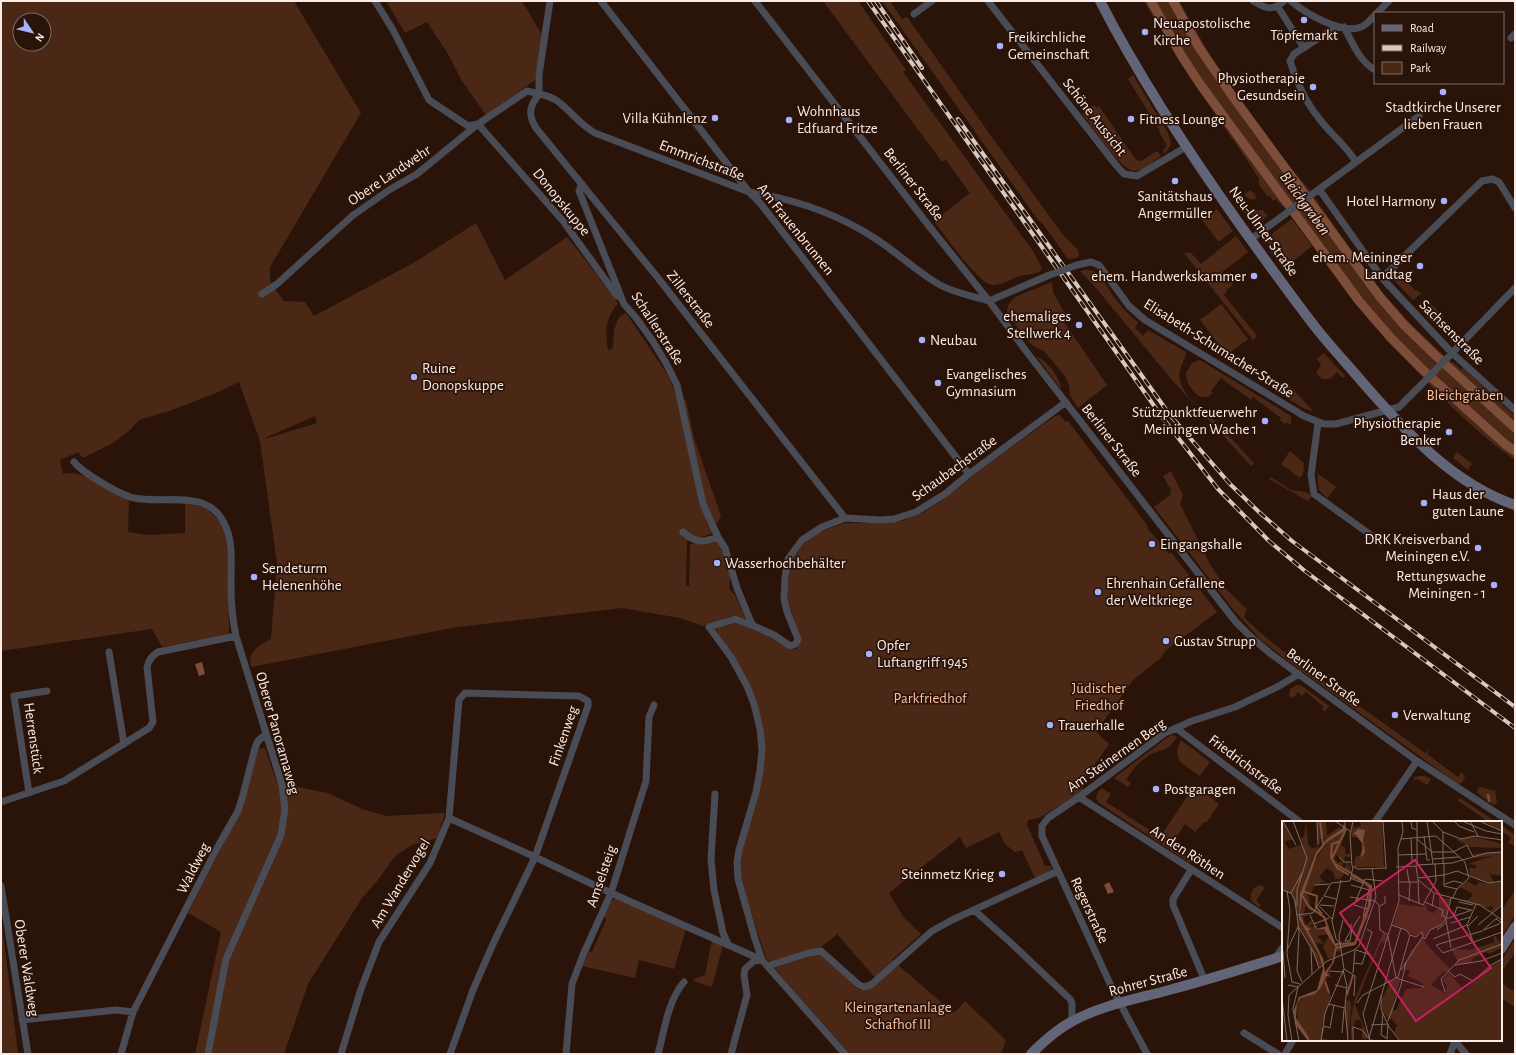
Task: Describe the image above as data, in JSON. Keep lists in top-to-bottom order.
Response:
{
  "streets": {
    "main road": ["Neu-Ulmer Straße", "Rohrer Straße"],
    "street": [
      "Schöne Aussicht",
      "Emmrichstraße",
      "Obere Landwehr",
      "Berliner Straße",
      "Donopskuppe",
      "Am Frauenbrunnen",
      "Zillerstraße",
      "Schallerstraße",
      "Sachsenstraße",
      "Elisabeth-Schumacher-Straße",
      "Schaubachstraße",
      "Oberer Panoramaweg",
      "Finkenweg",
      "Herrenstück",
      "Am Steinernen Berg",
      "Friedrichstraße",
      "An den Röthen",
      "Waldweg",
      "Amselsteig",
      "Am Wandervogel",
      "Regerstraße",
      "Oberer Waldweg"
    ]
  },
  "crossings": [
    ["Schöne Aussicht", "Neu-Ulmer Straße"],
    ["Emmrichstraße", "Obere Landwehr"],
    ["Emmrichstraße", "Berliner Straße"],
    ["Emmrichstraße", "Am Frauenbrunnen"],
    ["Emmrichstraße", "Zillerstraße"],
    ["Emmrichstraße", "Elisabeth-Schumacher-Straße"],
    ["Obere Landwehr", "Donopskuppe"],
    ["Obere Landwehr", "Zillerstraße"],
    ["Berliner Straße", "Elisabeth-Schumacher-Straße"],
    ["Berliner Straße", "Schaubachstraße"],
    ["Berliner Straße", "Am Steinernen Berg"],
    ["Donopskuppe", "Schallerstraße"],
    ["Am Frauenbrunnen", "Schaubachstraße"],
    ["Neu-Ulmer Straße", "Elisabeth-Schumacher-Straße"],
    ["Zillerstraße", "Schallerstraße"],
    ["Zillerstraße", "Schaubachstraße"],
    ["Sachsenstraße", "Elisabeth-Schumacher-Straße"],
    ["Oberer Panoramaweg", "Herrenstück"],
    ["Oberer Panoramaweg", "Waldweg"],
    ["Finkenweg", "Am Wandervogel"],
    ["Am Steinernen Berg", "Friedrichstraße"],
    ["Am Steinernen Berg", "An den Röthen"],
    ["Am Steinernen Berg", "Regerstraße"],
    ["Regerstraße", "Rohrer Straße"]
  ],
  "water": ["Bleichgraben"],
  "parks": [
    "Bleichgräben",
    "Jüdischer Friedhof",
    "Parkfriedhof",
    "Kleingartenanlage Schafhof III"
  ],
  "places": [
    "Töpfemarkt",
    "Neuapostolische Kirche",
    "Freikirchliche Gemeinschaft",
    "Physiotherapie Gesundsein",
    "Stadtkirche Unserer lieben Frauen",
    "Villa Kühnlenz",
    "Fitness Lounge",
    "Wohnhaus Edfuard Fritze",
    "Sanitätshaus Angermüller",
    "Hotel Harmony",
    "ehem. Meininger Landtag",
    "ehem. Handwerkskammer",
    "ehemaliges Stellwerk 4",
    "Neubau",
    "Ruine Donopskuppe",
    "Evangelisches Gymnasium",
    "Stützpunktfeuerwehr Meiningen Wache 1",
    "Physiotherapie Benker",
    "Haus der guten Laune",
    "Eingangshalle",
    "DRK Kreisverband Meiningen e.V.",
    "Wasserhochbehälter",
    "Sendeturm Helenenhöhe",
    "Rettungswache Meiningen - 1",
    "Ehrenhain Gefallene der Weltkriege",
    "Gustav Strupp",
    "Opfer Luftangriff 1945",
    "Verwaltung",
    "Trauerhalle",
    "Postgaragen",
    "Steinmetz Krieg"
  ],
  "legend": ["Road", "Railway", "Park"],
  "north": "bottom right"
}
